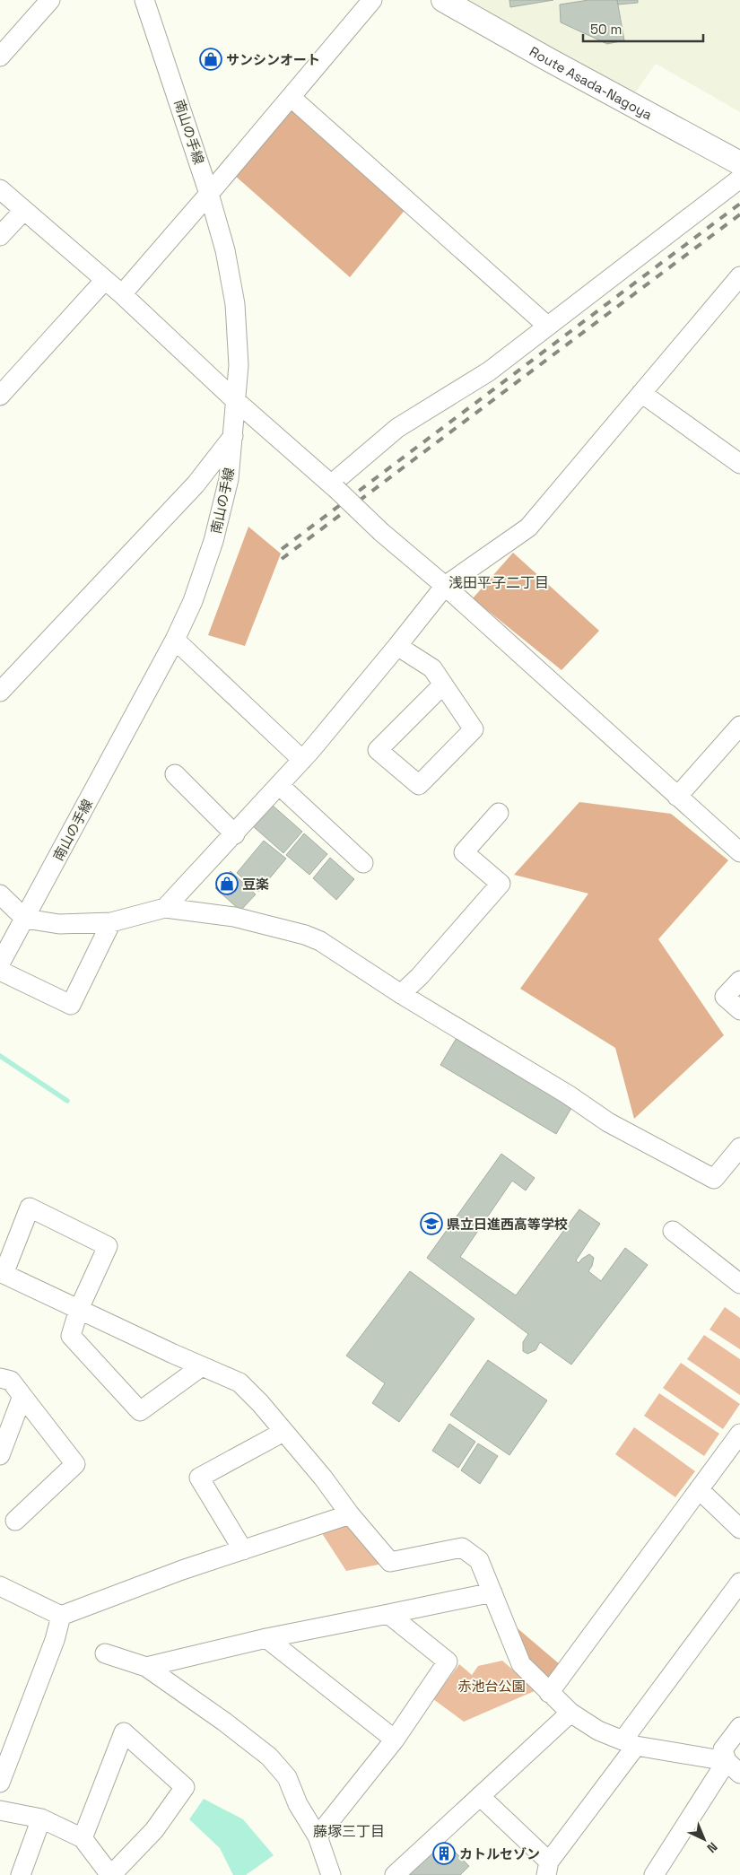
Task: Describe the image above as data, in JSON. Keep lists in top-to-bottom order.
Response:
{
  "streets": {
    "main road": ["Route Asada-Nagoya"],
    "street": ["南山の手線"]
  },
  "districts": ["浅田平子二丁目", "藤塚三丁目"],
  "parks": ["赤池台公園"],
  "places": {
    "shop": ["サンシンオート", "豆楽"],
    "school or university": ["県立日進西高等学校"],
    "building": ["カトルセゾン"]
  },
  "scale_bar": "50 m",
  "north": "bottom right"
}
